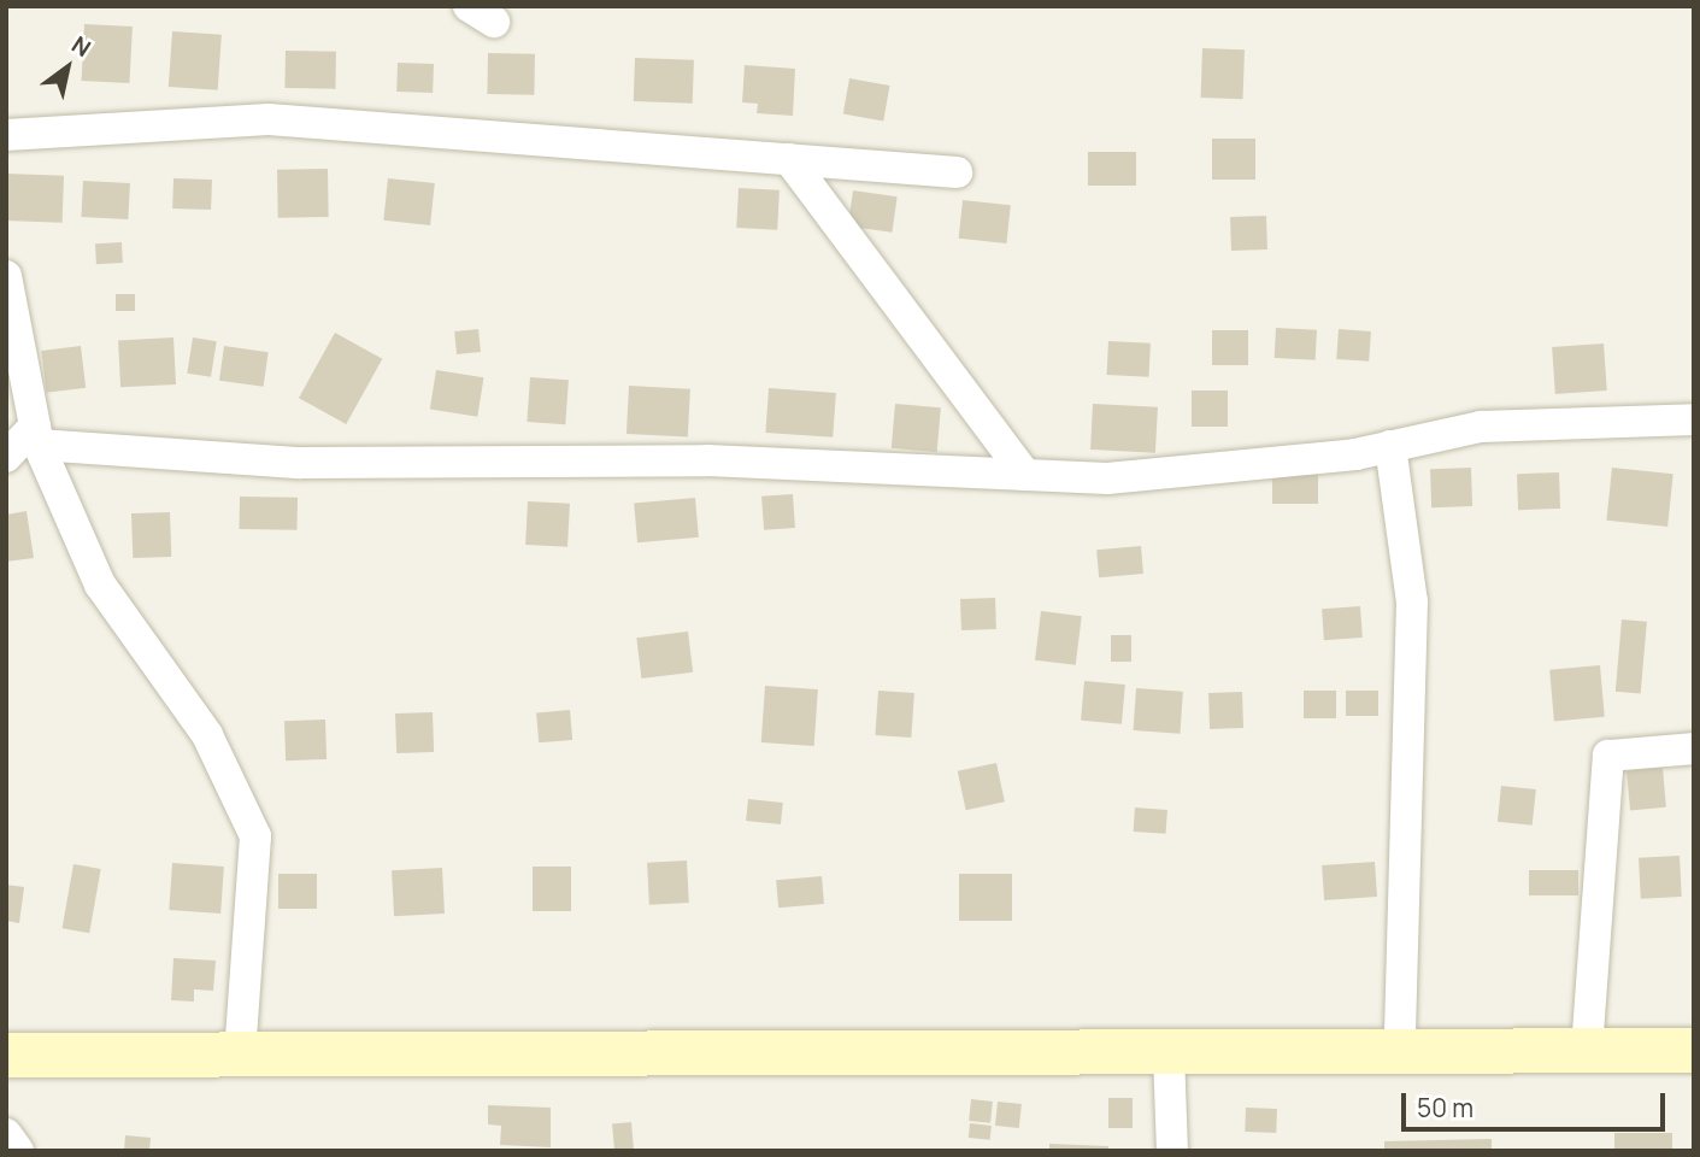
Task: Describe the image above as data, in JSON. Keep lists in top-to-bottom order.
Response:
{
  "scale_bar": "50 m",
  "north": "top right"
}
